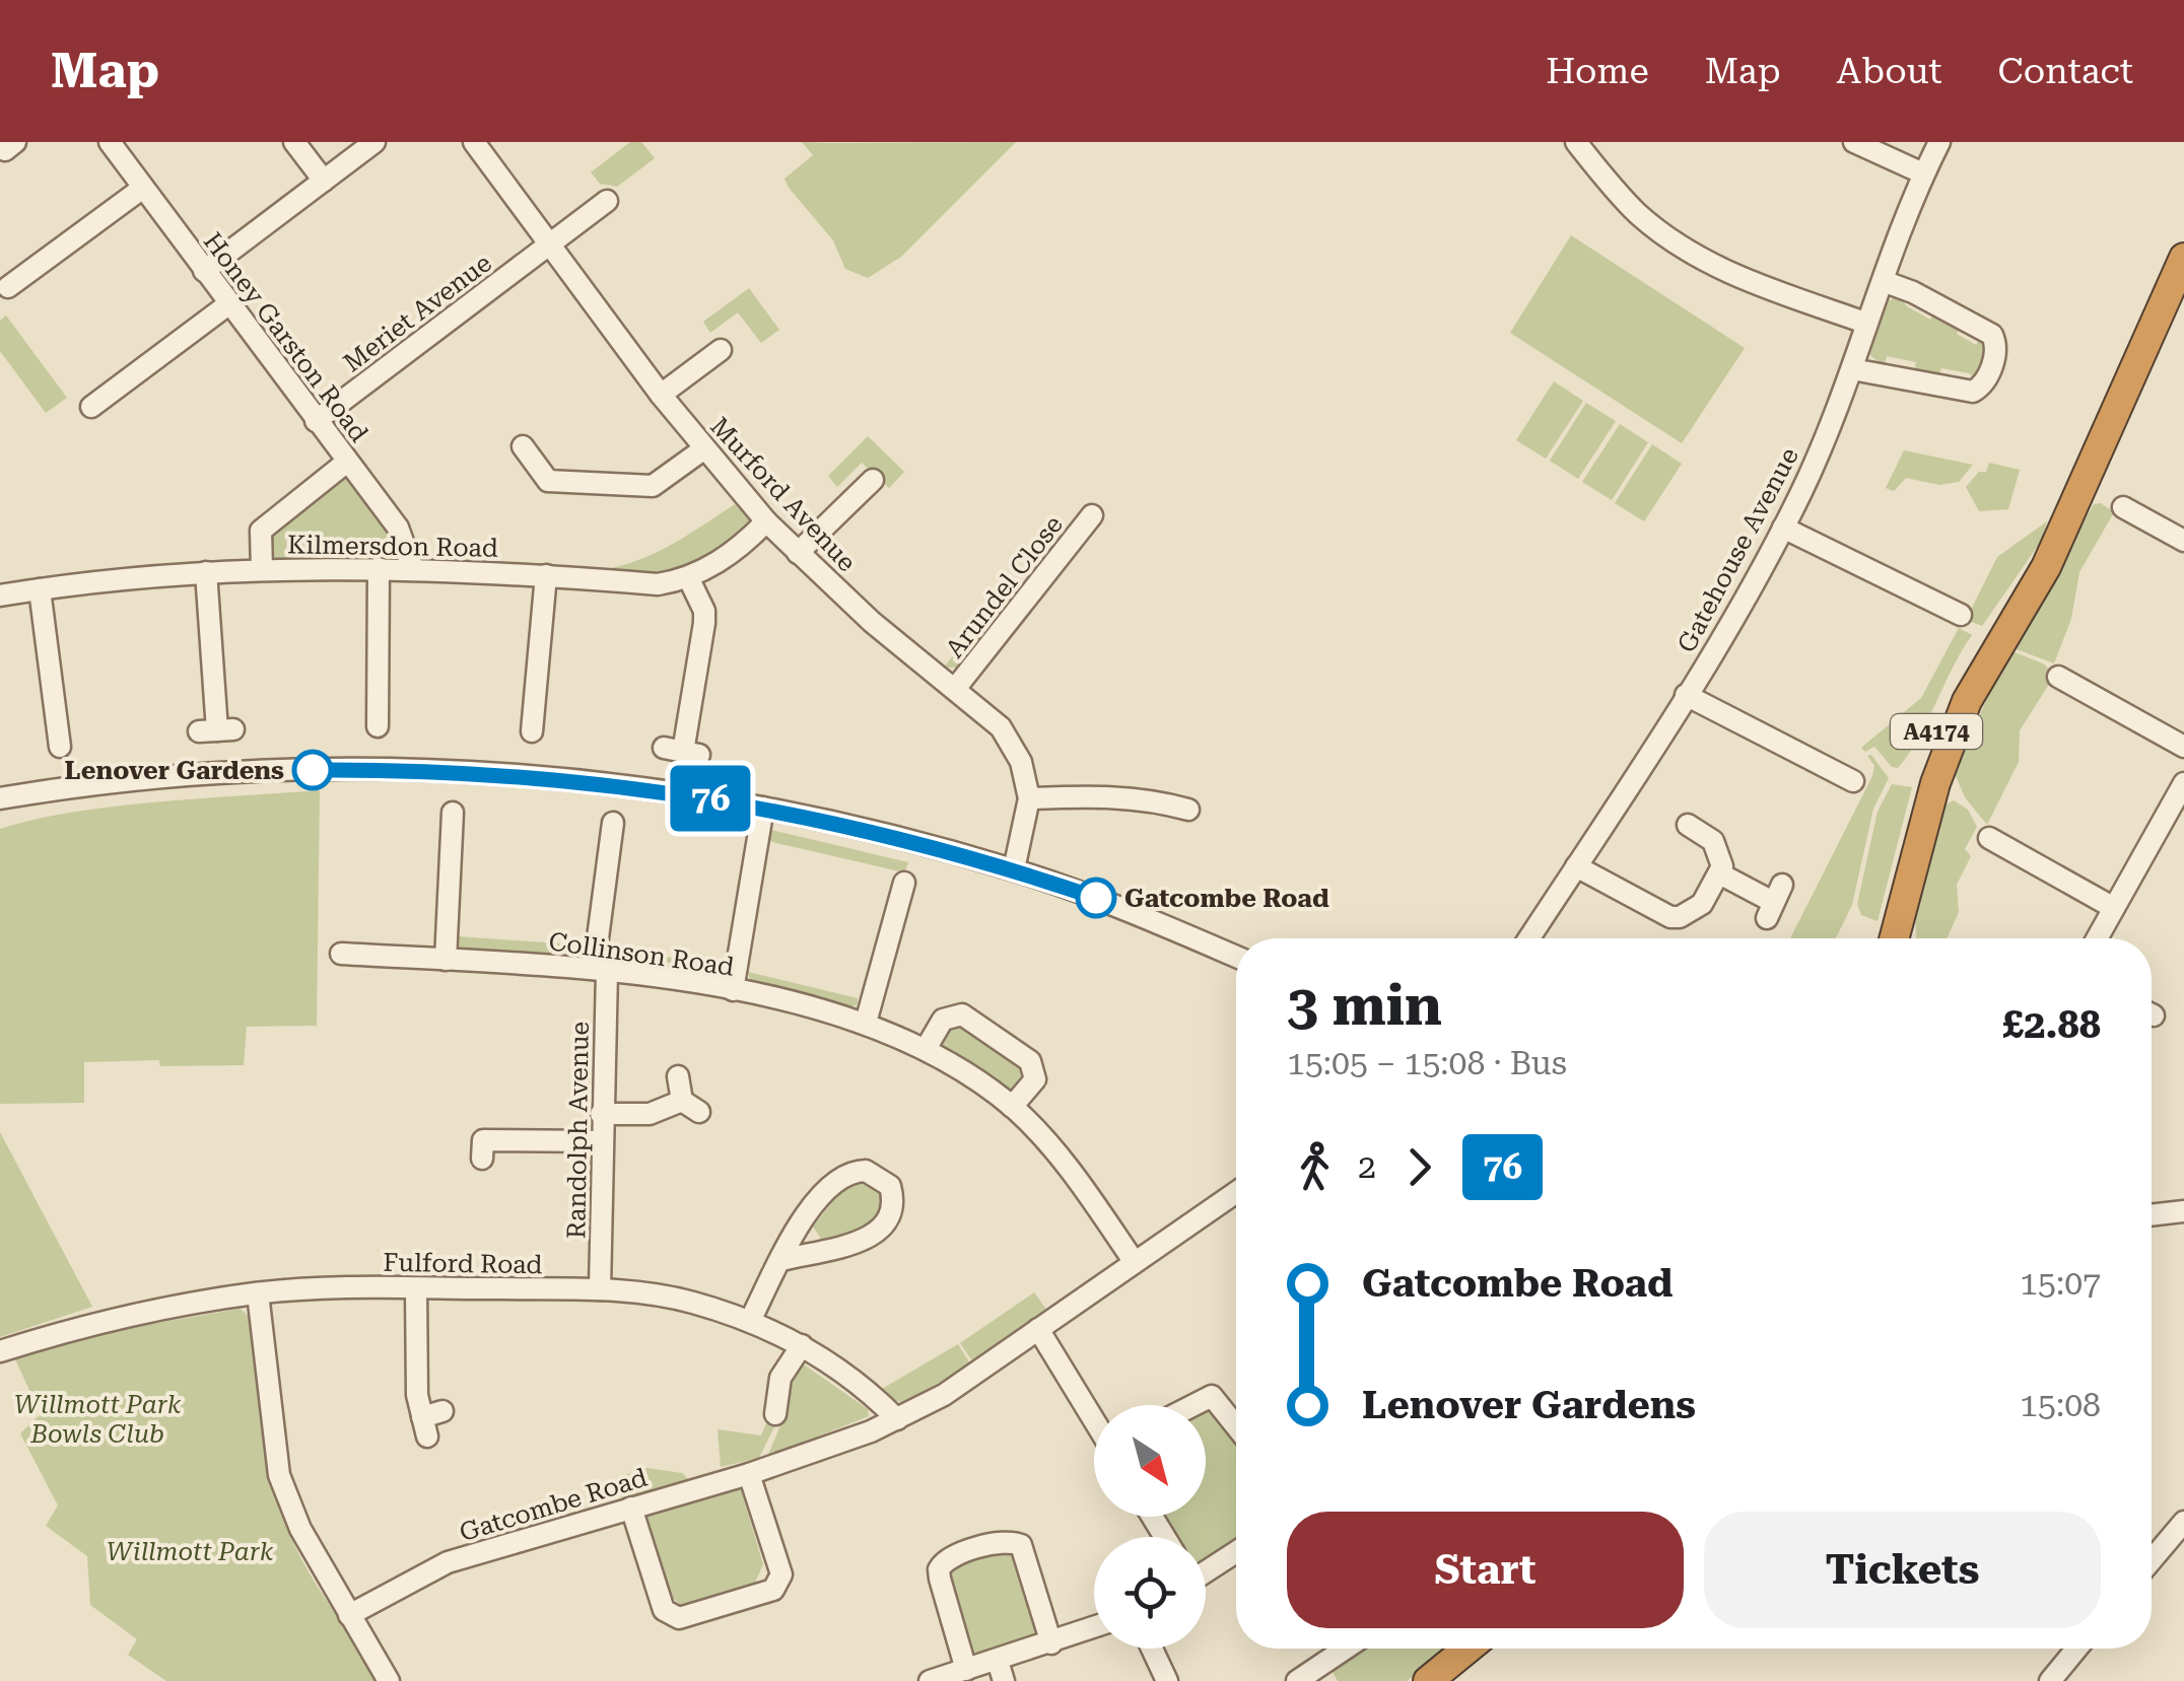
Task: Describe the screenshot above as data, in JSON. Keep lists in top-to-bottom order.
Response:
{
  "streets": {
    "highway": ["A4174"],
    "street": [
      "Meriet Avenue",
      "Honey Garston Road",
      "Murford Avenue",
      "Kilmersdon Road",
      "Gatehouse Avenue",
      "Arundel Close",
      "Collinson Road",
      "Randolph Avenue",
      "Fulford Road",
      "Gatcombe Road"
    ]
  },
  "crossings": [
    ["Meriet Avenue", "Honey Garston Road"],
    ["Meriet Avenue", "Murford Avenue"],
    ["Honey Garston Road", "Kilmersdon Road"],
    ["Murford Avenue", "Kilmersdon Road"],
    ["Murford Avenue", "Arundel Close"],
    ["Collinson Road", "Randolph Avenue"],
    ["Collinson Road", "Gatcombe Road"],
    ["Randolph Avenue", "Fulford Road"],
    ["Fulford Road", "Gatcombe Road"]
  ],
  "parks": ["Willmott Park Bowls Club", "Willmott Park"],
  "places": ["Lenover Gardens", "Gatcombe Road"],
  "lines": ["bus line 76"],
  "north": "bottom right",
  "page": {
    "header": "Map",
    "nav": [
      "Home",
      "Map",
      "About",
      "Contact"
    ],
    "on_map": "76",
    "heading": ["3 min", "15:05 – 15:08 · Bus", "£2.88"],
    "legs": ["2", "76"],
    "list": [
      {
        "name": "Gatcombe Road",
        "value": "15:07"
      },
      {
        "name": "Lenover Gardens",
        "value": "15:08"
      }
    ],
    "buttons": ["Start", "Tickets"]
  }
}
